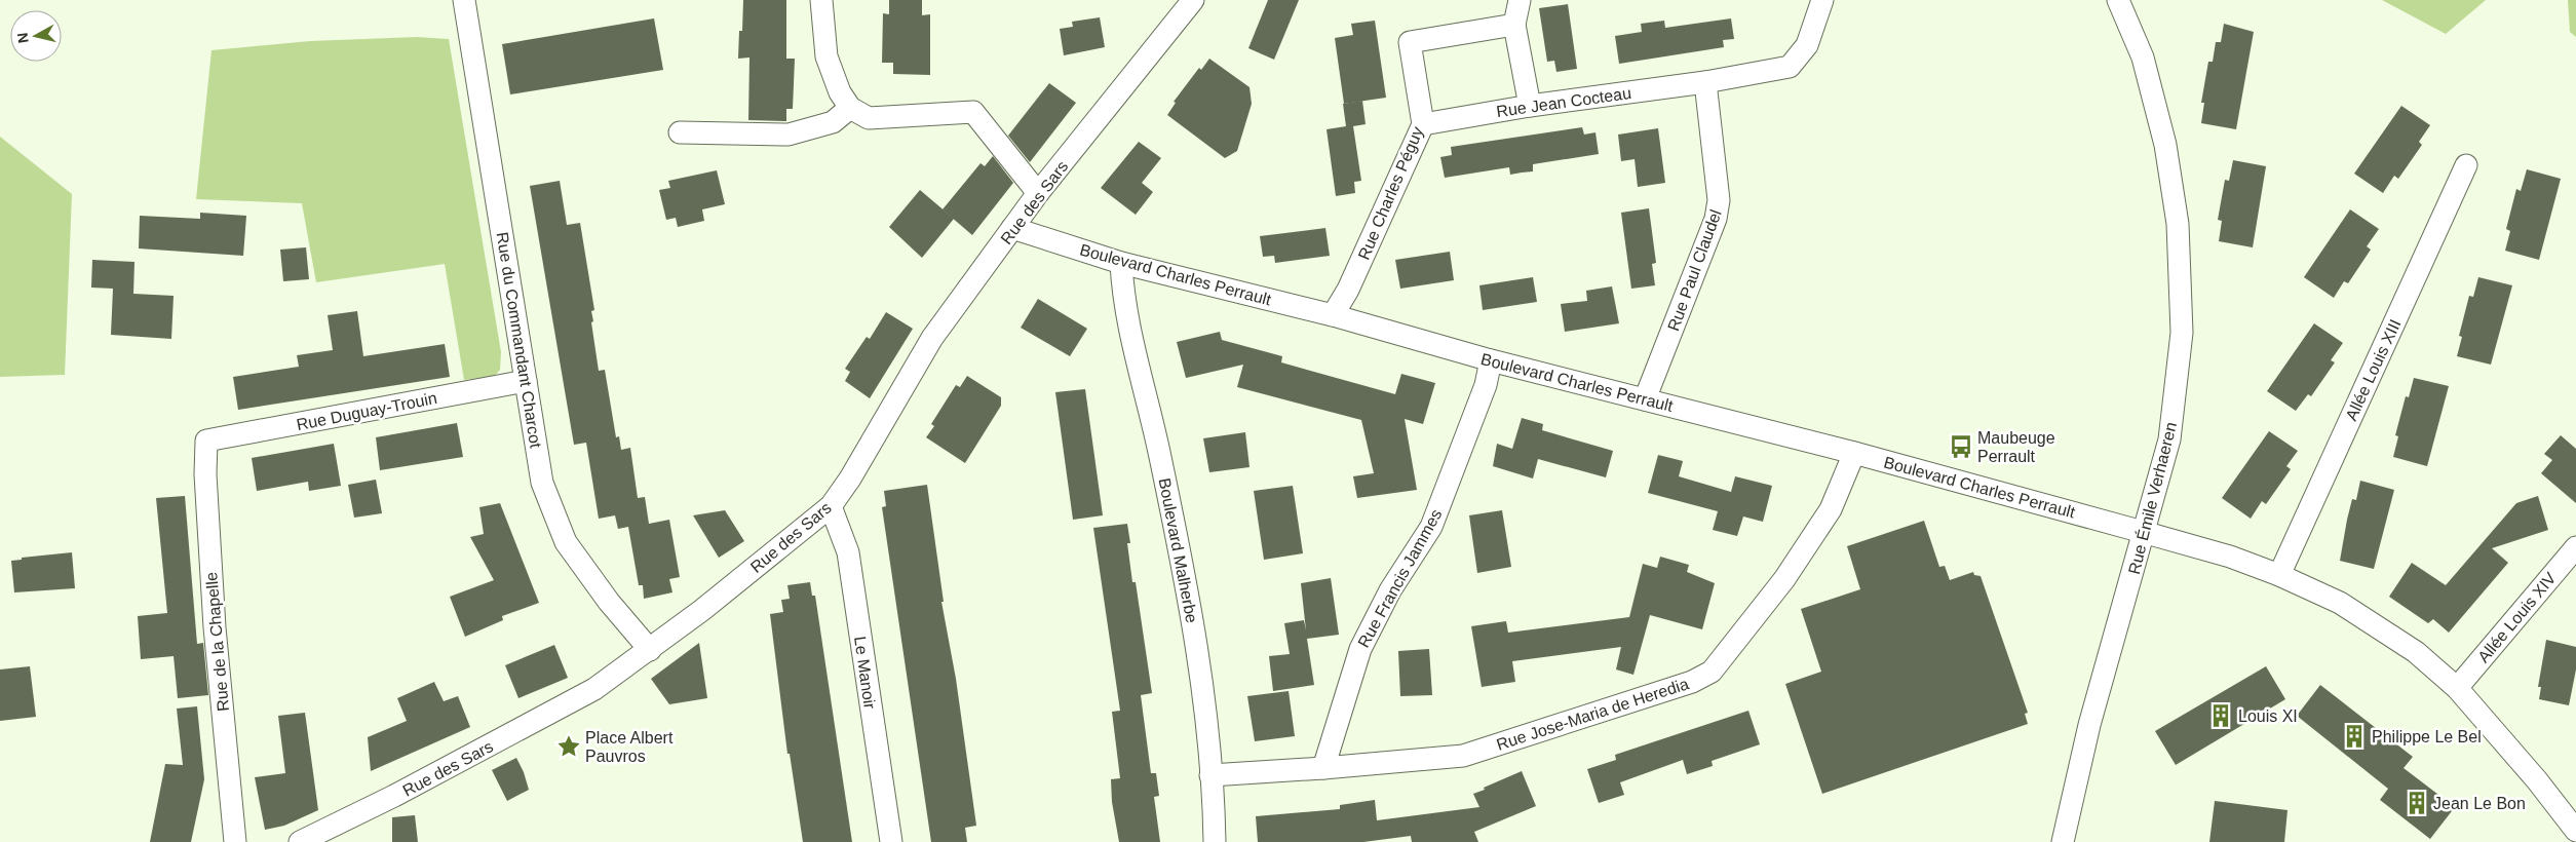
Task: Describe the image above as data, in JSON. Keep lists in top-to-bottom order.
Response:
{
  "streets": {
    "street": [
      "Rue Jean Cocteau",
      "Rue Charles Péguy",
      "Rue des Sars",
      "Rue Paul Claudel",
      "Boulevard Charles Perrault",
      "Rue du Commandant Charcot",
      "Allée Louis XIII",
      "Rue Duguay-Trouin",
      "Rue Émile Verhaeren",
      "Boulevard Malherbe",
      "Rue Francis Jammes",
      "Allée Louis XIV",
      "Rue de la Chapelle",
      "Le Manoir",
      "Rue Jose-Maria de Heredia"
    ]
  },
  "crossings": [
    ["Rue Jean Cocteau", "Rue Charles Péguy"],
    ["Rue Jean Cocteau", "Rue Paul Claudel"],
    ["Rue Charles Péguy", "Boulevard Charles Perrault"],
    ["Rue des Sars", "Boulevard Charles Perrault"],
    ["Rue des Sars", "Rue du Commandant Charcot"],
    ["Rue des Sars", "Le Manoir"],
    ["Rue Paul Claudel", "Boulevard Charles Perrault"],
    ["Boulevard Charles Perrault", "Allée Louis XIII"],
    ["Boulevard Charles Perrault", "Rue Émile Verhaeren"],
    ["Boulevard Charles Perrault", "Boulevard Malherbe"],
    ["Boulevard Charles Perrault", "Rue Francis Jammes"],
    ["Boulevard Charles Perrault", "Allée Louis XIV"],
    ["Boulevard Charles Perrault", "Rue Jose-Maria de Heredia"],
    ["Rue du Commandant Charcot", "Rue Duguay-Trouin"],
    ["Rue Duguay-Trouin", "Rue de la Chapelle"],
    ["Boulevard Malherbe", "Rue Jose-Maria de Heredia"],
    ["Rue Francis Jammes", "Rue Jose-Maria de Heredia"]
  ],
  "places": {
    "bus stop": ["Maubeuge Perrault"],
    "building": ["Louis XI", "Philippe Le Bel", "Jean Le Bon"],
    "place": ["Place Albert Pauvros"]
  },
  "north": "left"
}
